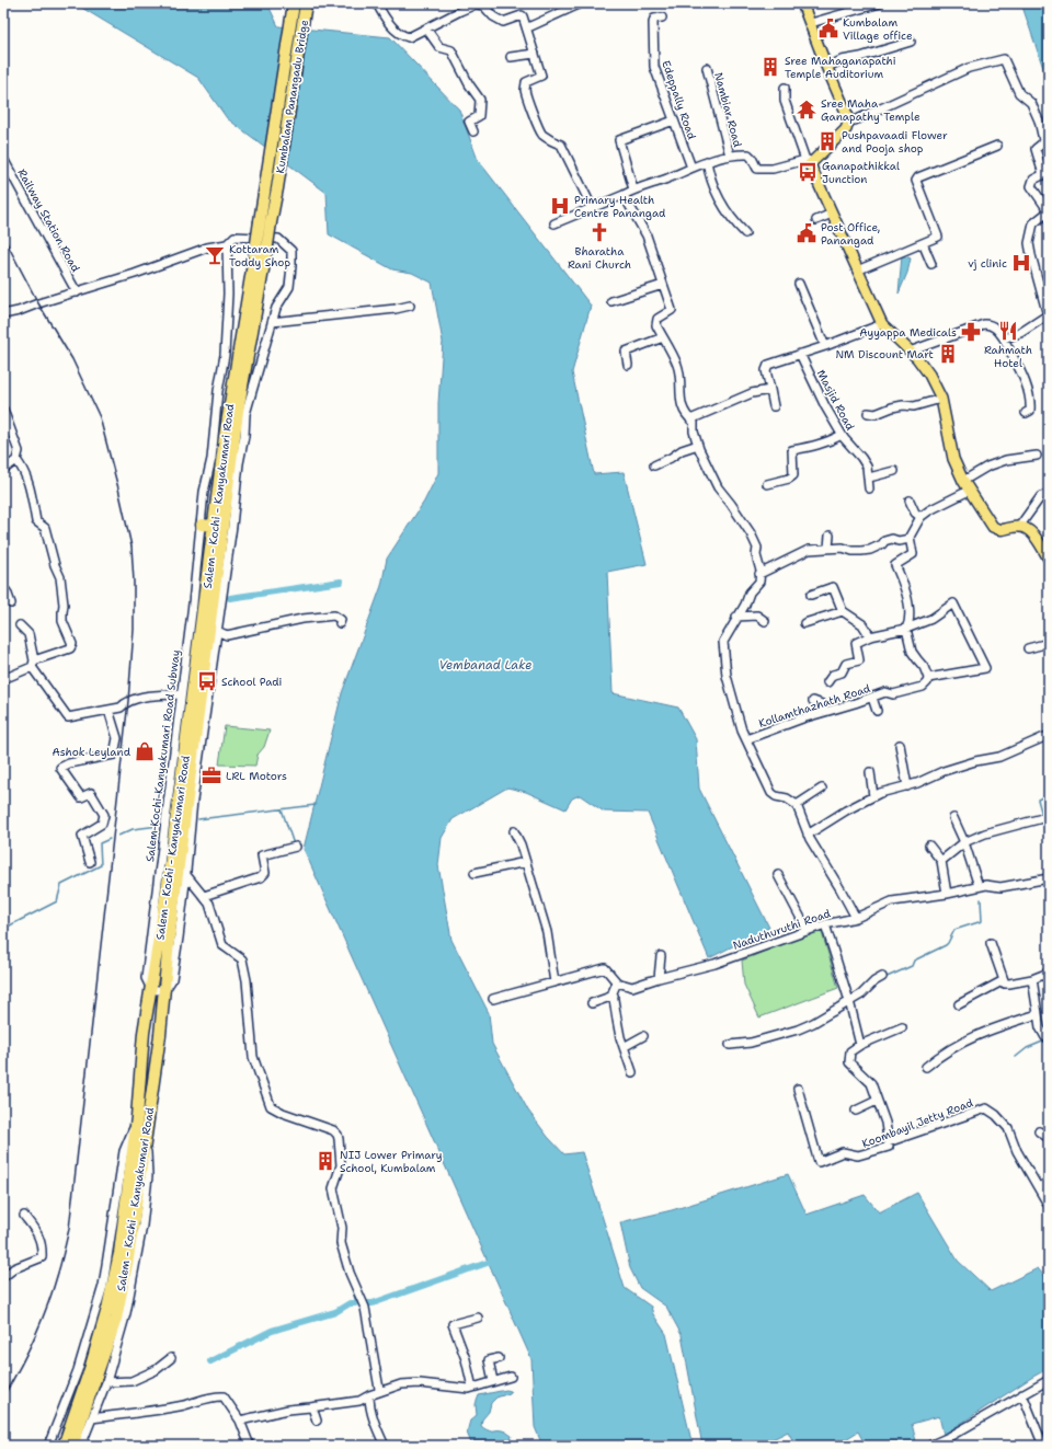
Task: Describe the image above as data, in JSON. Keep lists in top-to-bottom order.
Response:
{
  "streets": {
    "highway": ["Kumbalam Panangadu Bridge", "Salem - Kochi - Kanyakumari Road"],
    "street": [
      "Edeppally Road",
      "Nambiar Road",
      "Railway Station Road",
      "Masjid Road",
      "Kollamthazhath Road",
      "Salem-Kochi-Kanyakumari Road Subway",
      "Naduthuruthi Road",
      "Koombayil Jetty Road"
    ]
  },
  "crossings": [
    ["Salem - Kochi - Kanyakumari Road", "Salem-Kochi-Kanyakumari Road Subway"]
  ],
  "water": ["Vembanad Lake"],
  "places": {
    "public building": ["Kumbalam Village office", "Post Office, Panangad"],
    "building": [
      "Sree Mahaganapathi Temple Auditorium",
      "Pushpavaadi Flower and Pooja shop",
      "NM Discount Mart",
      "NIJ Lower Primary School, Kumbalam"
    ],
    "temple": ["Sree Maha Ganapathy Temple"],
    "bus stop": ["Ganapathikkal Junction", "School Padi"],
    "hospital": ["Primary Health Centre Panangad", "vj clinic"],
    "church": ["Bharatha Rani Church"],
    "bar": ["Kottaram Toddy Shop"],
    "restaurant": ["Rahmath Hotel"],
    "pharmacy": ["Ayyappa Medicals"],
    "shop": ["Ashok Leyland"],
    "office": ["LRL Motors"]
  }
}
